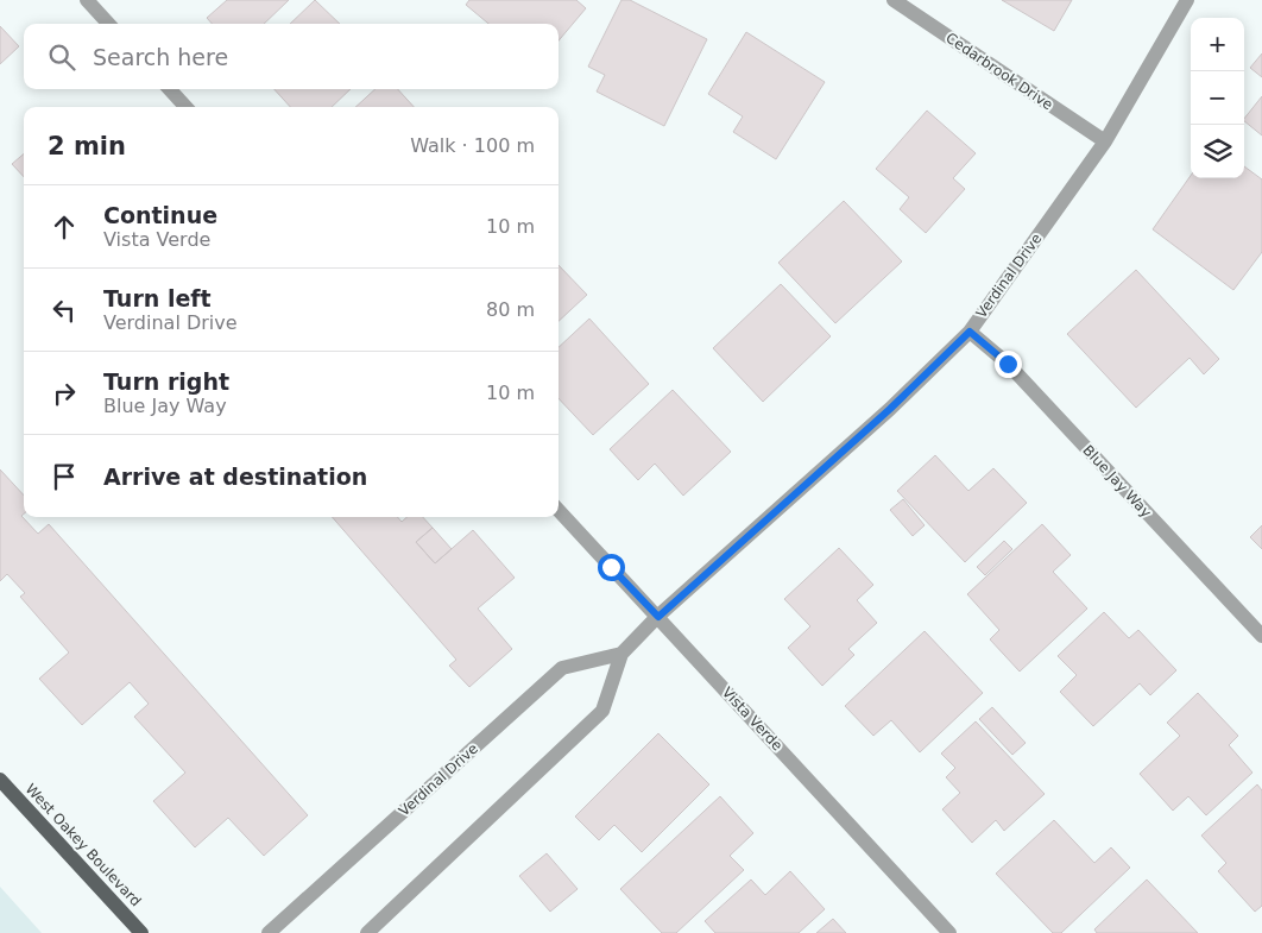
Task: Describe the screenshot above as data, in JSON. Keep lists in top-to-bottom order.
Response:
{
  "streets": {
    "main road": ["West Oakey Boulevard"],
    "street": [
      "Cedarbrook Drive",
      "Verdinal Drive",
      "Blue Jay Way",
      "Vista Verde"
    ]
  },
  "crossings": [
    ["Cedarbrook Drive", "Verdinal Drive"],
    ["Verdinal Drive", "Blue Jay Way"],
    ["Verdinal Drive", "Vista Verde"]
  ],
  "page": {
    "map_buttons": ["+", "−"],
    "search": "Search here",
    "heading": ["2 min", "Walk · 100 m"],
    "list": [
      ["Continue", "Vista Verde", "10 m"],
      ["Turn left", "Verdinal Drive", "80 m"],
      ["Turn right", "Blue Jay Way", "10 m"],
      "Arrive at destination"
    ]
  }
}
